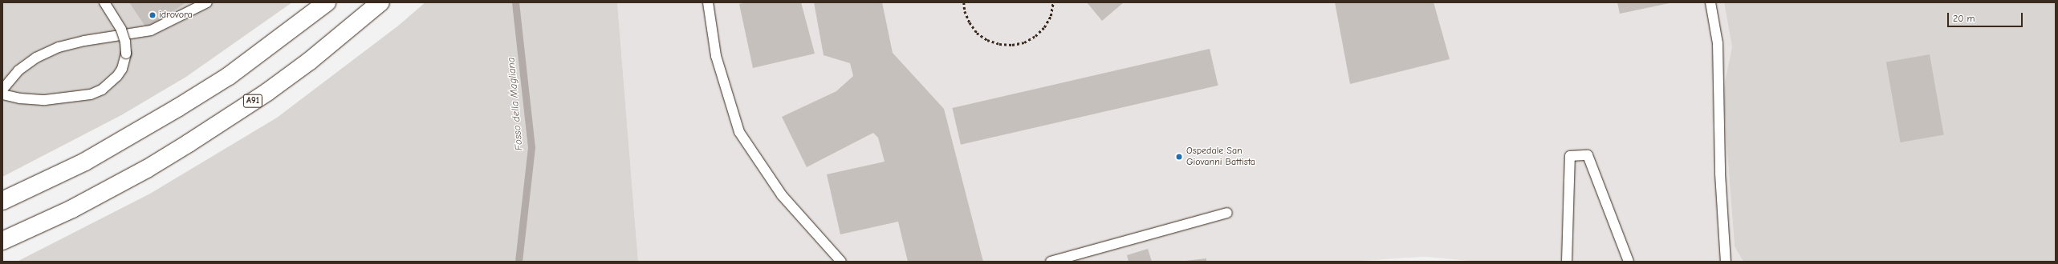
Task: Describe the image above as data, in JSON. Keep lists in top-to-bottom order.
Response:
{
  "streets": {
    "highway": ["A91"]
  },
  "water": ["Fosso della Magliana"],
  "places": ["idrovora", "Ospedale San Giovanni Battista"],
  "scale_bar": "20 m"
}
